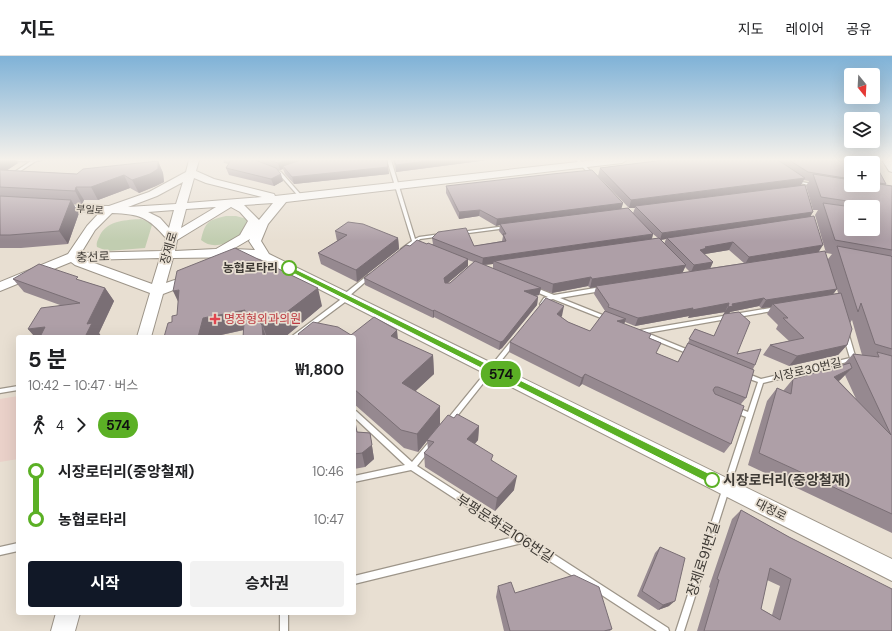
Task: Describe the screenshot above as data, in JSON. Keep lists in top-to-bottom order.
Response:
{
  "streets": {
    "street": [
      "부일로",
      "장제로",
      "충선로",
      "대정로"
    ],
    "lane": ["시장로30번길", "부평문화로106번길", "장제로91번길"]
  },
  "crossings": [
    ["부일로", "장제로"],
    ["장제로", "충선로"],
    ["충선로", "대정로"],
    ["시장로30번길", "대정로"],
    ["시장로30번길", "장제로91번길"],
    ["대정로", "장제로91번길"]
  ],
  "places": {
    "other": ["농협로타리", "시장로터리(중앙철재)"],
    "health": ["명정형외과의원"]
  },
  "lines": ["bus line 574"],
  "north": "bottom",
  "page": {
    "header": "지도",
    "nav": ["지도", "레이어", "공유"],
    "on_map": "574",
    "map_buttons": ["+", "−"],
    "heading": ["5 분", "10:42 – 10:47 · 버스", "₩1,800"],
    "legs": ["4", "574"],
    "list": [
      {
        "name": "시장로터리(중앙철재)",
        "value": "10:46"
      },
      {
        "name": "농협로타리",
        "value": "10:47"
      }
    ],
    "buttons": ["시작", "승차권"]
  }
}
